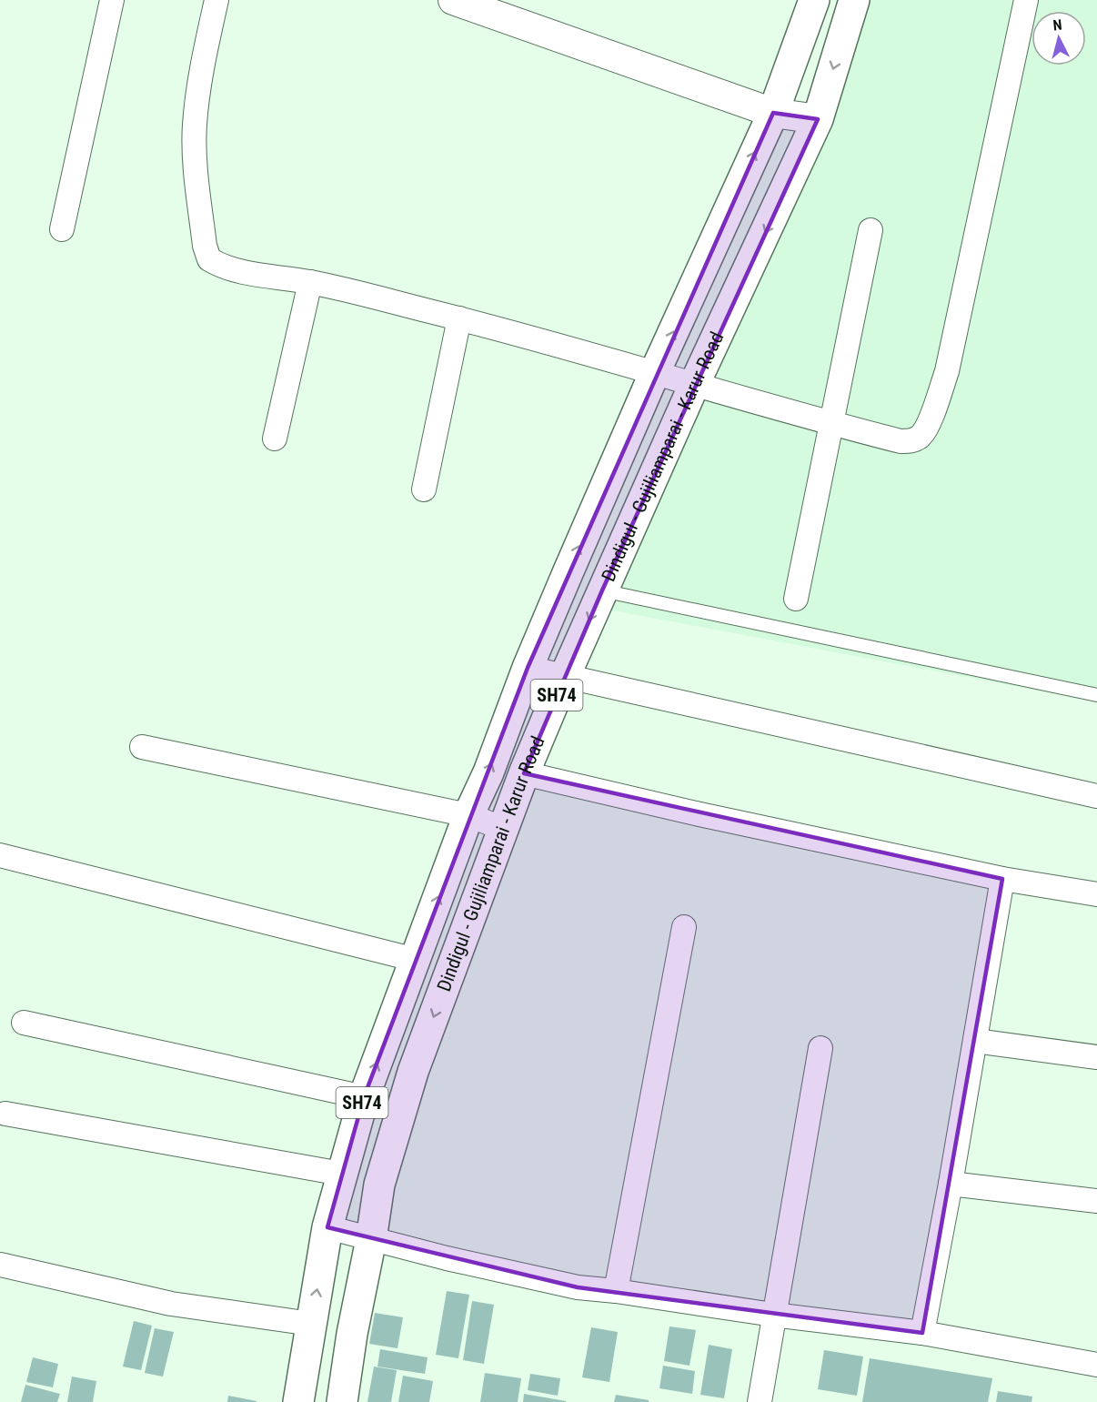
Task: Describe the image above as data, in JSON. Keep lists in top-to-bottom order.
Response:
{
  "streets": {
    "main road": ["Dindigul - Gujiliamparai - Karur Road", "SH74"]
  },
  "north": "top"
}
